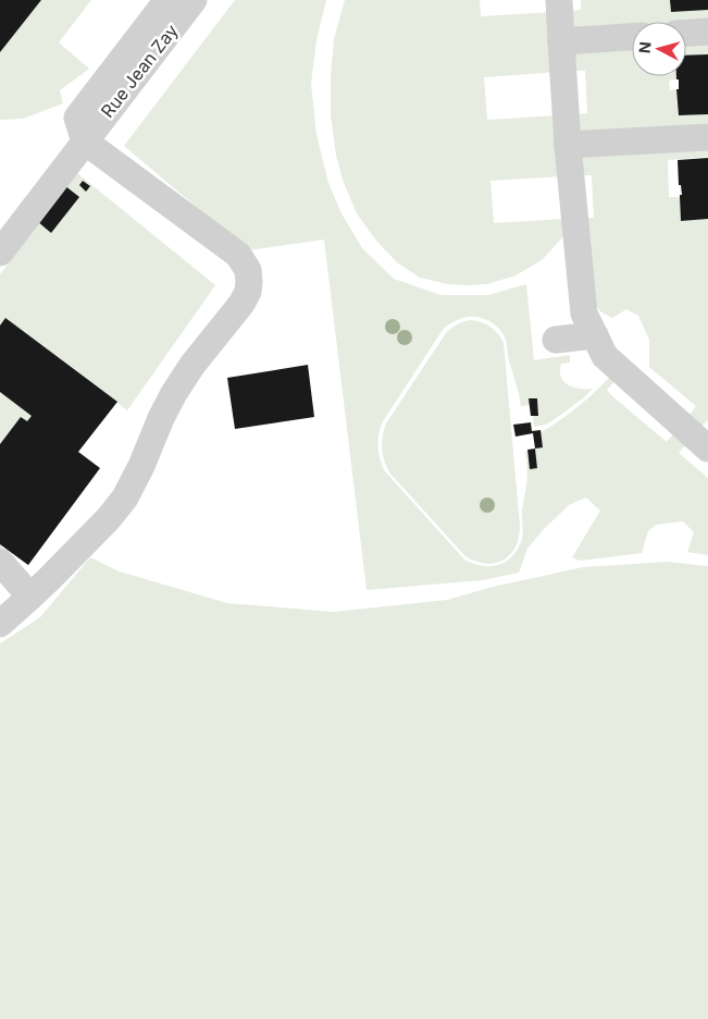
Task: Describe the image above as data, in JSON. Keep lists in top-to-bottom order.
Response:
{
  "streets": {
    "street": ["Rue Jean Zay"]
  },
  "north": "left"
}
